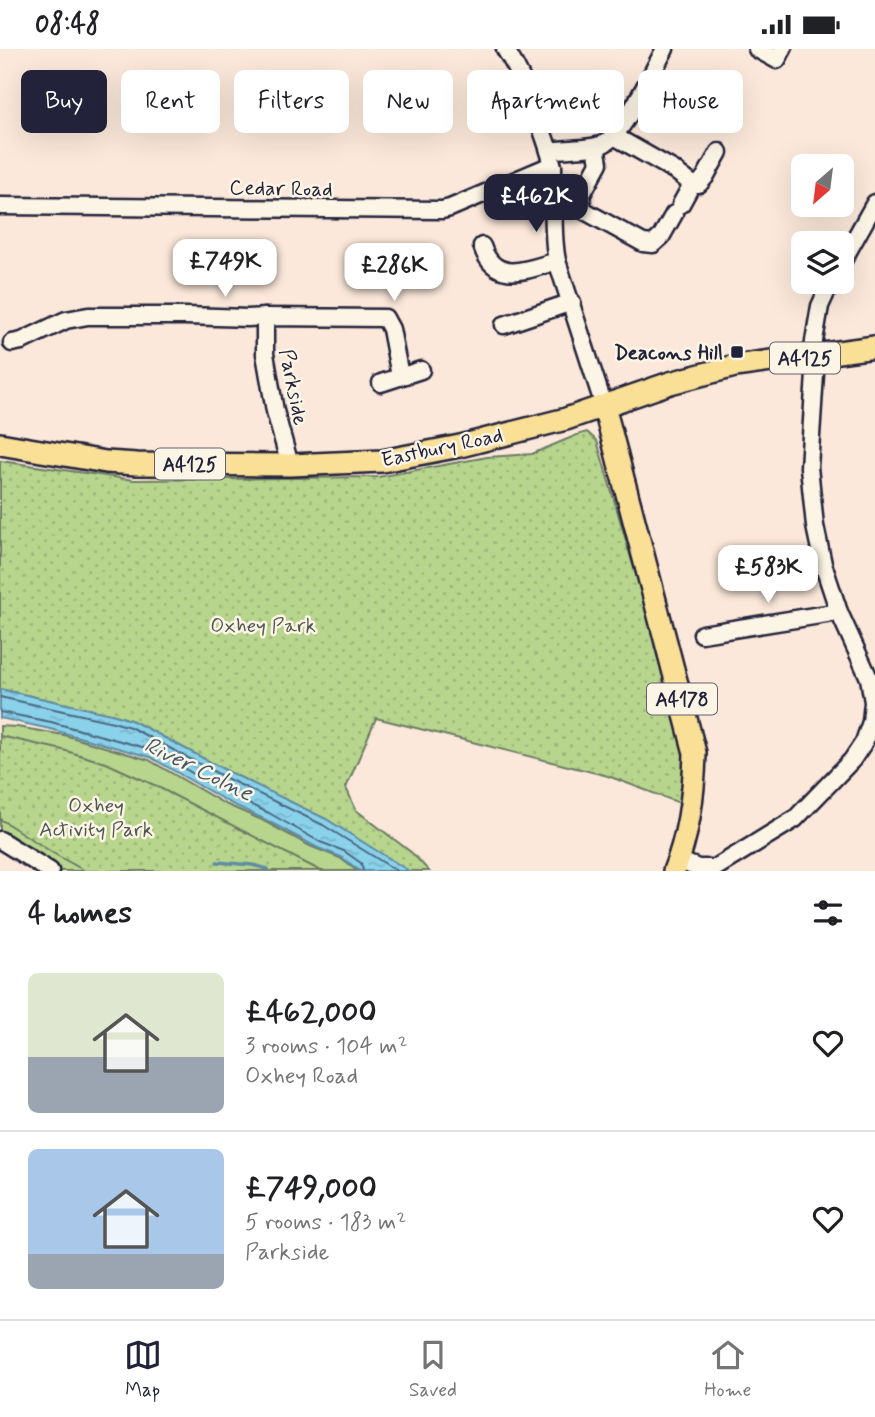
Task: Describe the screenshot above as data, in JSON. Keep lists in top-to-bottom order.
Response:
{
  "streets": {
    "main road": ["A4125", "Eastbury Road", "A4178"],
    "street": ["Cedar Road", "Parkside"]
  },
  "crossings": [
    ["Parkside", "Eastbury Road"],
    ["Eastbury Road", "A4178"]
  ],
  "water": ["River Colne"],
  "parks": ["Oxhey Park", "Oxhey Activity Park"],
  "places": {
    "transit": ["Deacons Hill"]
  },
  "north": "bottom left",
  "page": {
    "status": "08:48",
    "chip": [
      "Buy",
      "Rent",
      "Filters",
      "New",
      "Apartment",
      "House"
    ],
    "price": [
      "£462K",
      "£749K",
      "£286K",
      "£583K"
    ],
    "heading": "4 homes",
    "list": [
      {
        "name": "£462,000",
        "note": "3 rooms · 104 m² · Oxhey Road"
      },
      {
        "name": "£749,000",
        "note": "5 rooms · 183 m² · Parkside"
      }
    ],
    "tabs": ["Map", "Saved", "Home"]
  }
}
